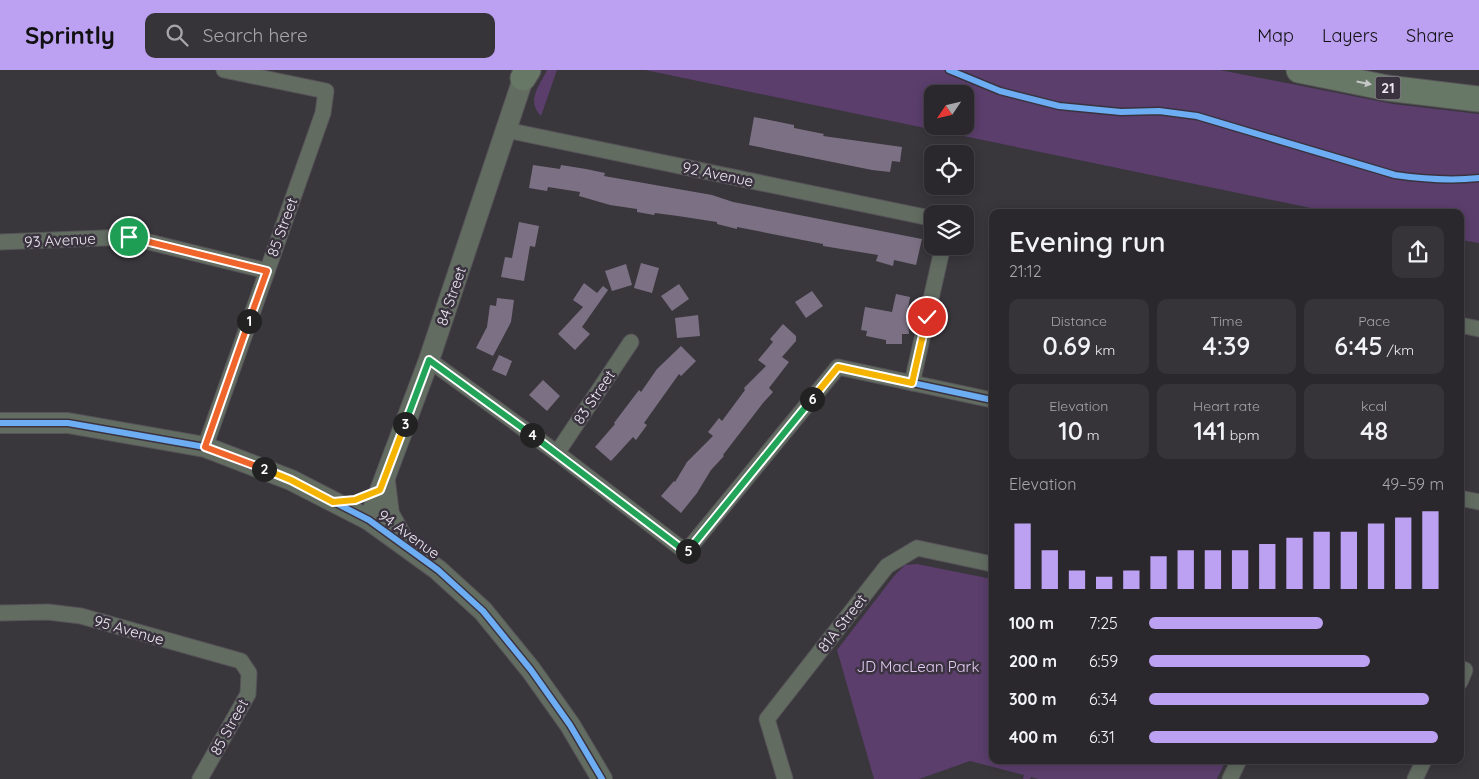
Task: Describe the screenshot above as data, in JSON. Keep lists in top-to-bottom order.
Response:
{
  "streets": {
    "main road": ["21"],
    "street": [
      "92 Avenue",
      "85 Street",
      "93 Avenue",
      "84 Street",
      "83 Street",
      "94 Avenue",
      "81A Street",
      "95 Avenue"
    ]
  },
  "crossings": [
    ["92 Avenue", "84 Street"],
    ["85 Street", "93 Avenue"],
    ["85 Street", "94 Avenue"],
    ["85 Street", "95 Avenue"],
    ["84 Street", "94 Avenue"]
  ],
  "parks": ["JD MacLean Park"],
  "north": "bottom left",
  "page": {
    "header": "Sprintly",
    "search": "Search here",
    "nav": ["Map", "Layers", "Share"],
    "heading": ["Evening run", "21:12"],
    "stats": [
      ["Distance", "0.69 km"],
      ["Time", "4:39"],
      ["Pace", "6:45 /km"],
      ["Elevation", "10 m"],
      ["Heart rate", "141 bpm"],
      ["kcal", "48"]
    ],
    "pins": [
      "1",
      "6",
      "3",
      "4",
      "2",
      "5"
    ],
    "chart": ["Elevation", "49–59 m"],
    "list": [
      {
        "name": "100 m",
        "note": "7:25"
      },
      {
        "name": "200 m",
        "note": "6:59"
      },
      {
        "name": "300 m",
        "note": "6:34"
      },
      {
        "name": "400 m",
        "note": "6:31"
      }
    ]
  }
}
